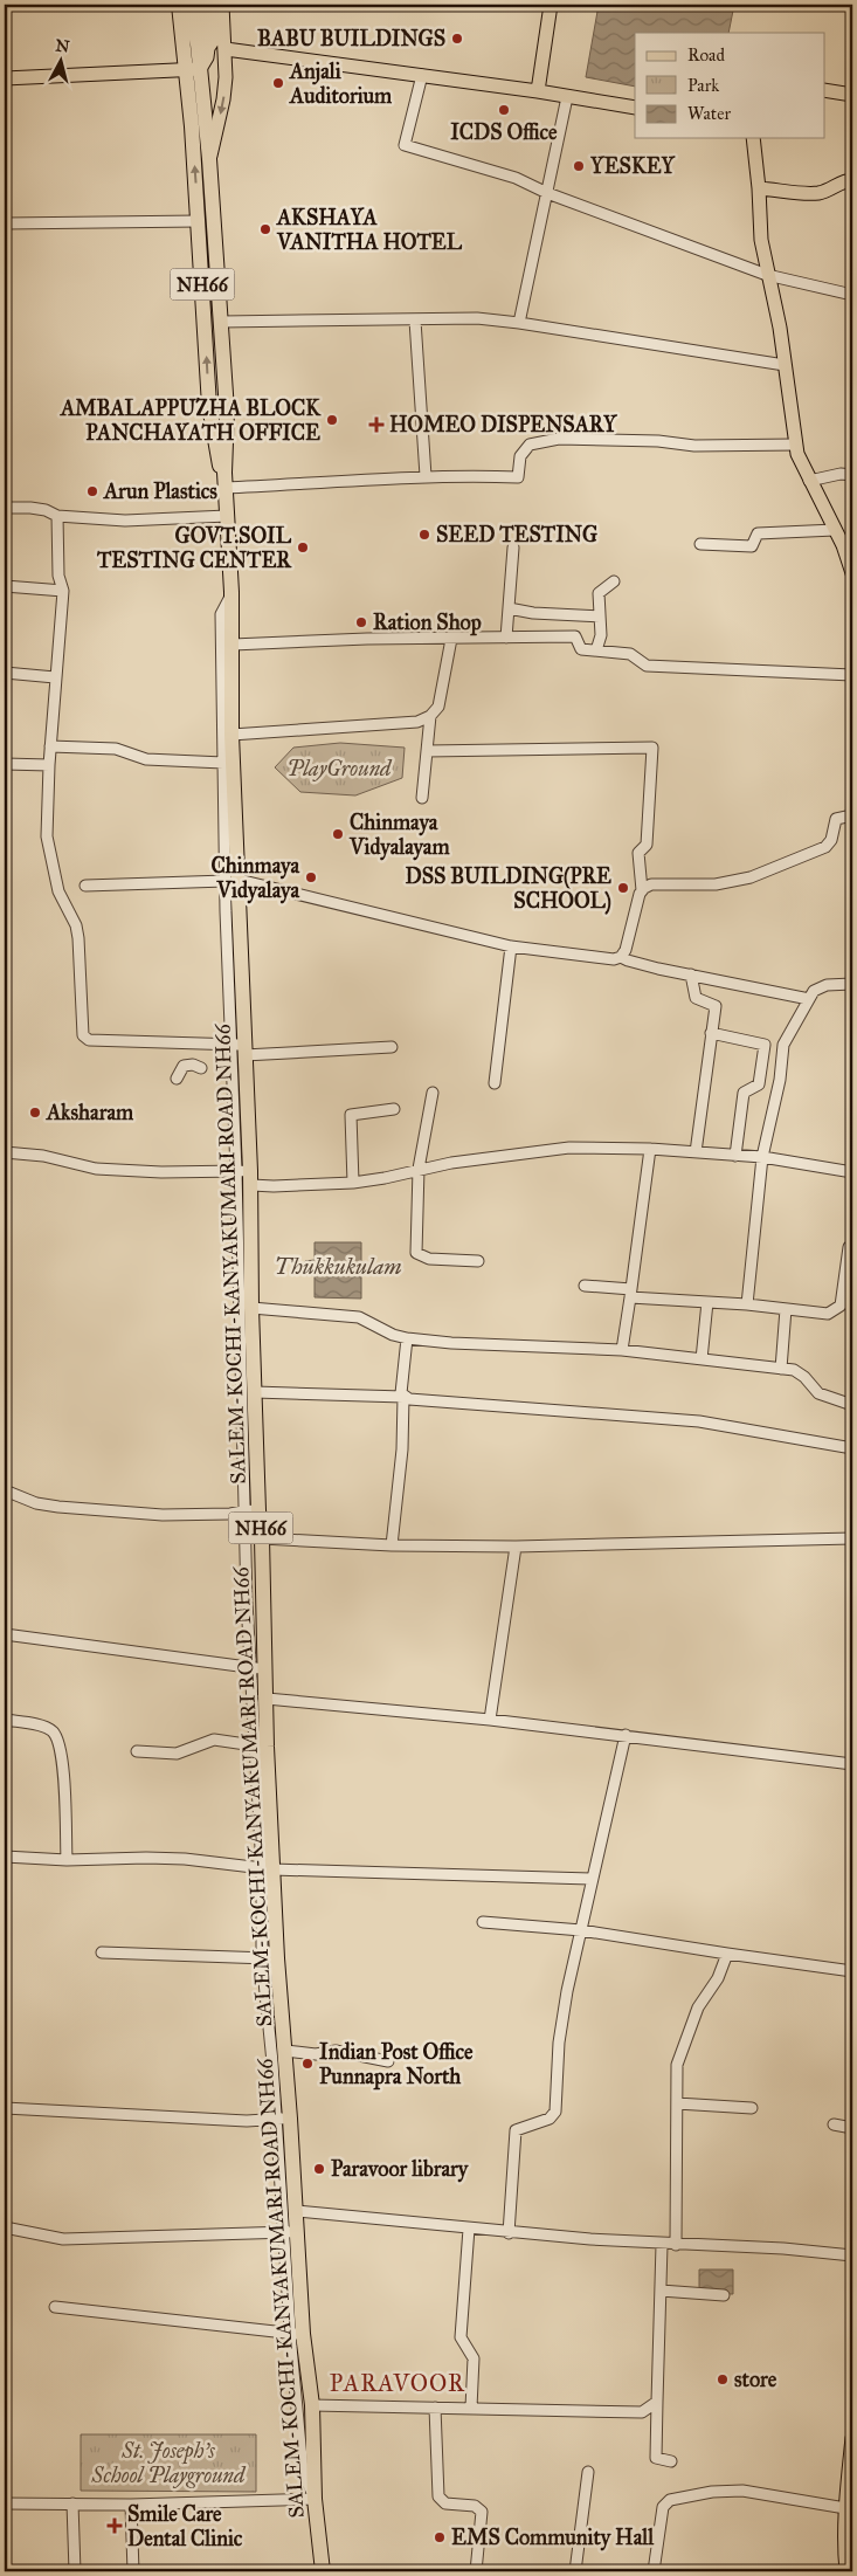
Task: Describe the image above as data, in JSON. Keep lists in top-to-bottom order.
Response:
{
  "streets": {
    "highway": ["NH66", "SALEM-KOCHI-KANYAKUMARI ROAD NH66"]
  },
  "crossings": [
    ["NH66", "SALEM-KOCHI-KANYAKUMARI ROAD NH66"]
  ],
  "districts": ["PARAVOOR"],
  "water": ["Thukkukulam"],
  "parks": ["PlayGround", "St. Joseph's School Playground"],
  "places": {
    "other": [
      "BABU BUILDINGS",
      "Anjali Auditorium",
      "ICDS Office",
      "YESKEY",
      "AKSHAYA VANITHA HOTEL",
      "AMBALAPPUZHA BLOCK PANCHAYATH OFFICE",
      "Arun Plastics",
      "SEED TESTING",
      "GOVT.SOIL TESTING CENTER",
      "Ration Shop",
      "Chinmaya Vidyalayam",
      "Chinmaya Vidyalaya",
      "DSS BUILDING(PRE SCHOOL)",
      "Aksharam",
      "Indian Post Office Punnapra North",
      "Paravoor library",
      "store",
      "EMS Community Hall"
    ],
    "health": ["HOMEO DISPENSARY", "Smile Care Dental Clinic"]
  },
  "legend": ["Road", "Park", "Water"],
  "north": "top"
}
